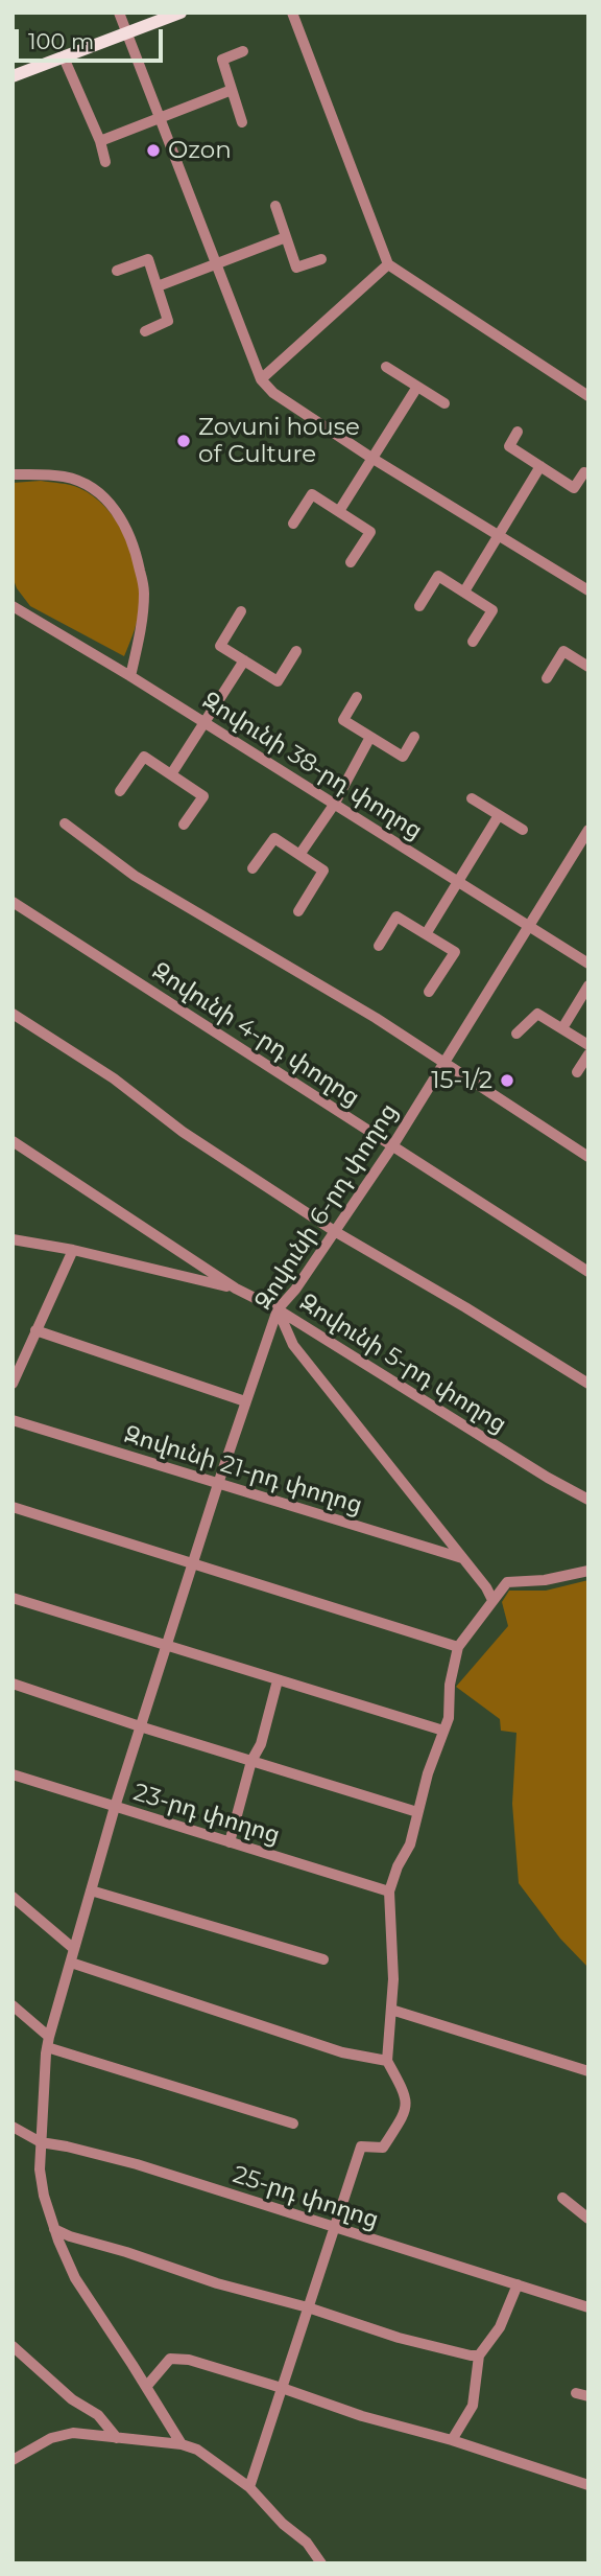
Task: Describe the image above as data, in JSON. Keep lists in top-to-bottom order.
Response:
{
  "streets": {
    "street": [
      "Զովունի 38-րդ փողոց",
      "Զովունի 4-րդ փողոց",
      "Զովունի 6-րդ փողոց",
      "Զովունի 5-րդ փողոց",
      "Զովունի 21-րդ փողոց",
      "23-րդ փողոց",
      "25-րդ փողոց"
    ]
  },
  "crossings": [
    ["Զովունի 38-րդ փողոց", "Զովունի 6-րդ փողոց"],
    ["Զովունի 4-րդ փողոց", "Զովունի 6-րդ փողոց"],
    ["Զովունի 6-րդ փողոց", "Զովունի 5-րդ փողոց"],
    ["Զովունի 6-րդ փողոց", "Զովունի 21-րդ փողոց"],
    ["Զովունի 6-րդ փողոց", "23-րդ փողոց"],
    ["Զովունի 6-րդ փողոց", "25-րդ փողոց"]
  ],
  "places": ["Ozon", "Zovuni house of Culture", "15-1/2"],
  "scale_bar": "100 m"
}
